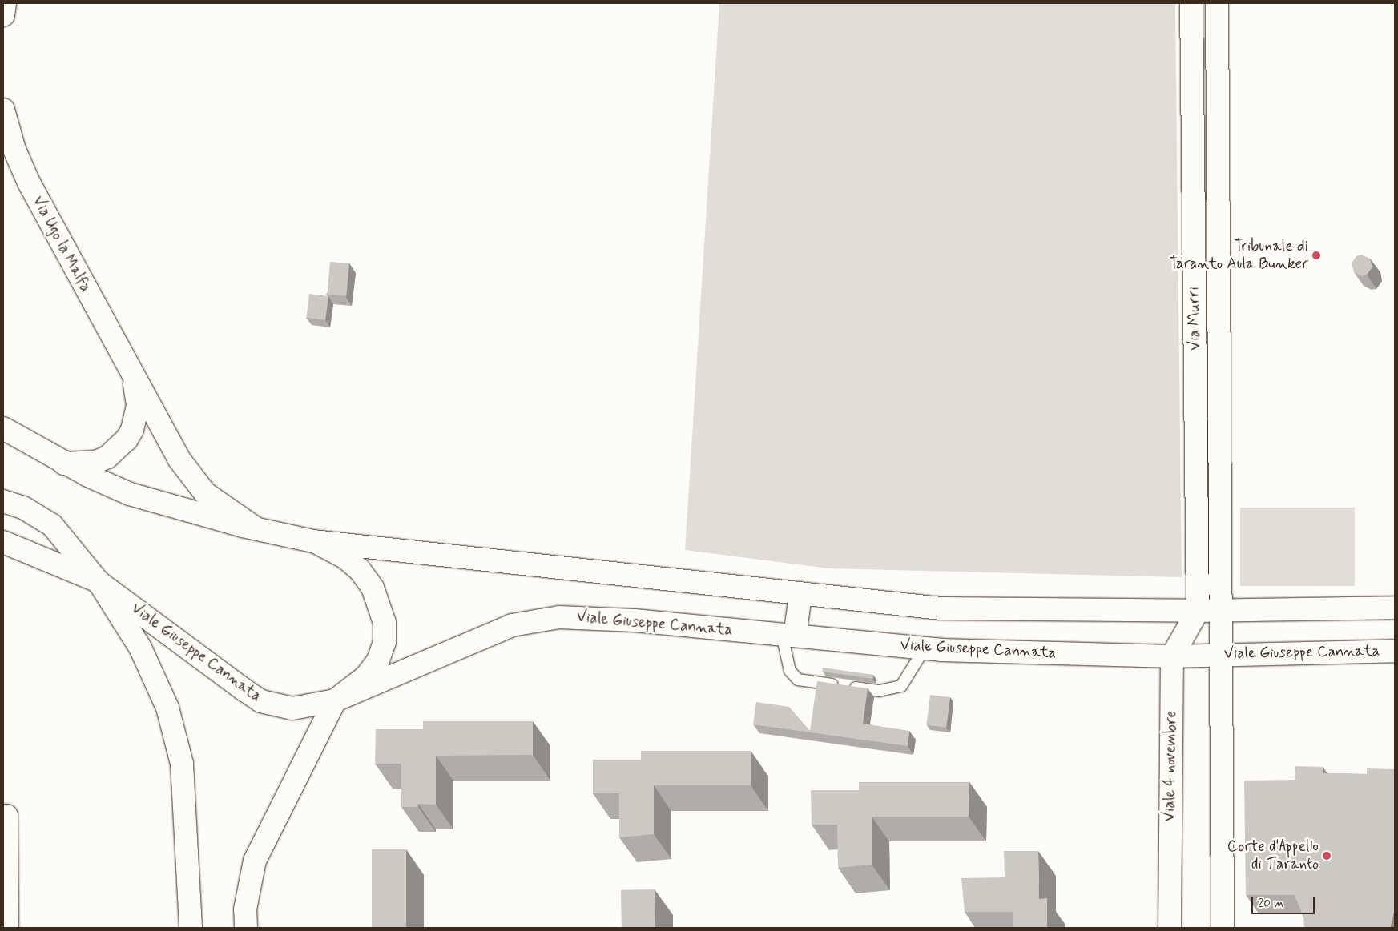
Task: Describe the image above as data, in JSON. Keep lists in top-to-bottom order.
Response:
{
  "streets": {
    "street": [
      "Via Ugo la Malfa",
      "Via Murri",
      "Viale Giuseppe Cannata",
      "Viale 4 novembre"
    ]
  },
  "crossings": [
    ["Via Murri", "Viale 4 novembre"],
    ["Viale Giuseppe Cannata", "Viale 4 novembre"]
  ],
  "places": ["Tribunale di Taranto Aula Bunker", "Corte d'Appello di Taranto"],
  "scale_bar": "20 m"
}
